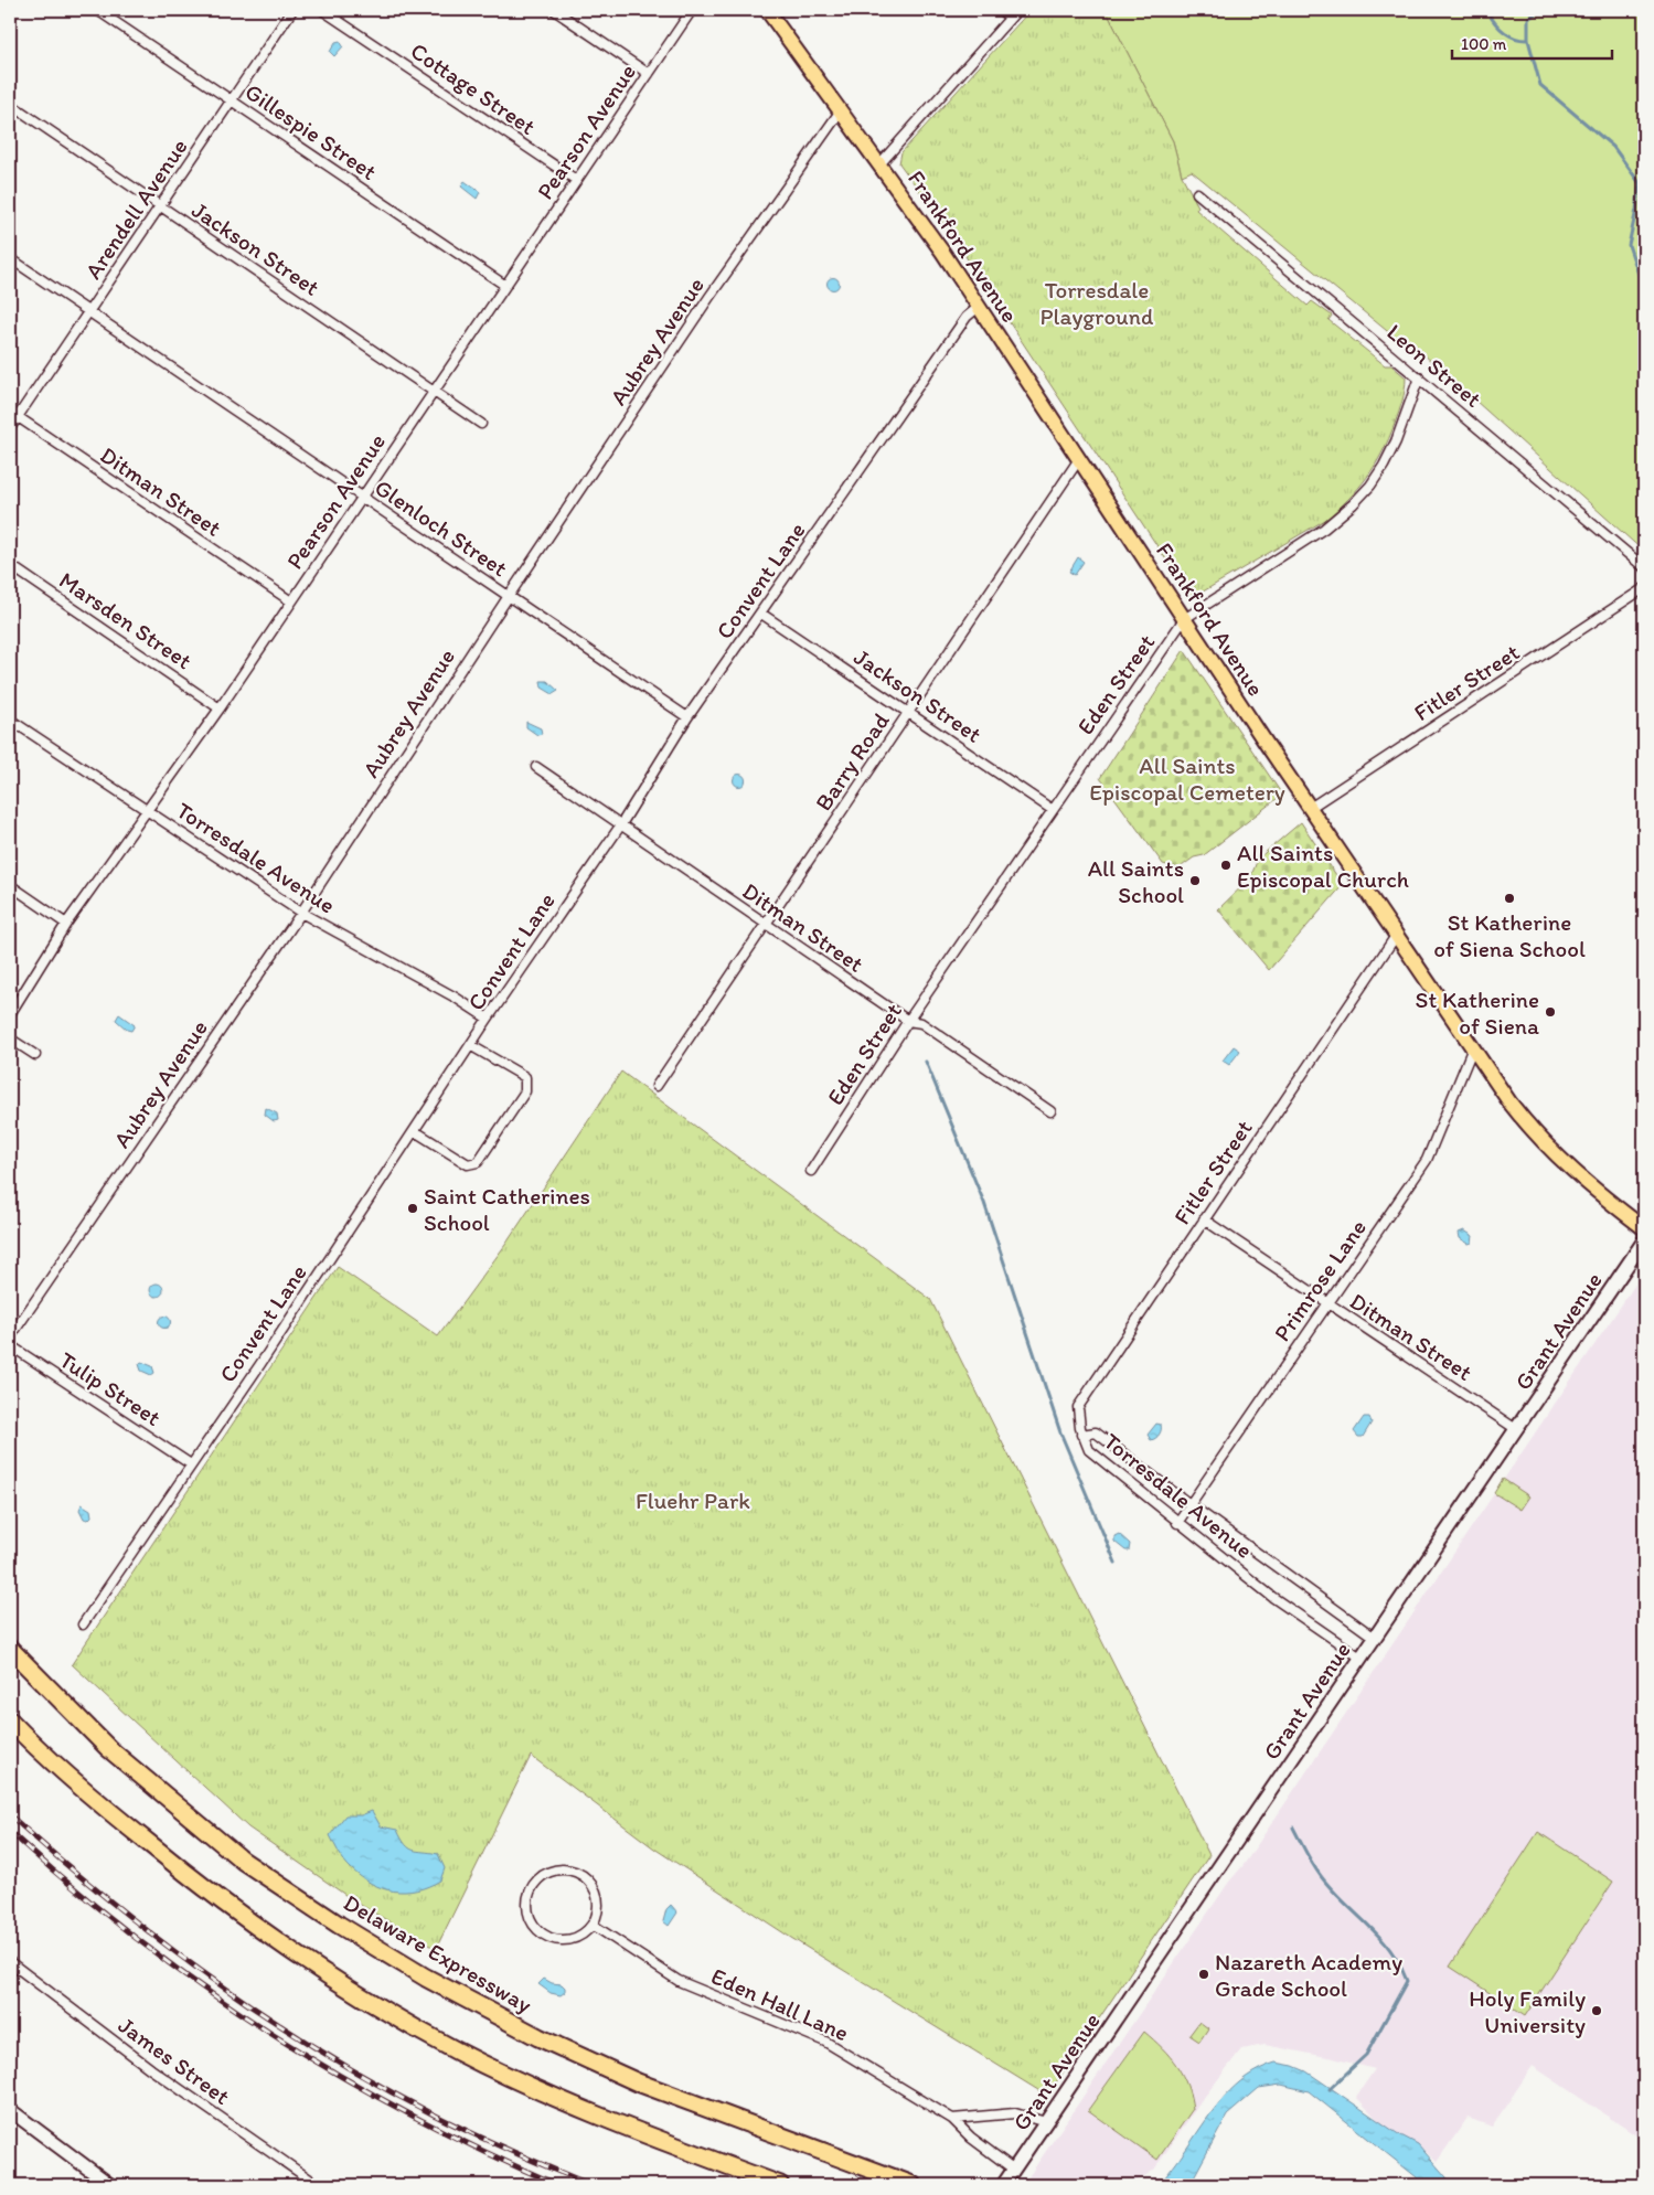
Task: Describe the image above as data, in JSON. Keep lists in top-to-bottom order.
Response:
{
  "streets": {
    "highway": ["Delaware Expressway"],
    "main road": ["Frankford Avenue"],
    "street": [
      "Cottage Street",
      "Gillespie Street",
      "Pearson Avenue",
      "Arendell Avenue",
      "Jackson Street",
      "Aubrey Avenue",
      "Leon Street",
      "Ditman Street",
      "Glenloch Street",
      "Convent Lane",
      "Marsden Street",
      "Fitler Street",
      "Eden Street",
      "Barry Road",
      "Torresdale Avenue",
      "Primrose Lane",
      "Grant Avenue",
      "Tulip Street",
      "Eden Hall Lane",
      "James Street"
    ]
  },
  "crossings": [
    ["Cottage Street", "Pearson Avenue"],
    ["Gillespie Street", "Pearson Avenue"],
    ["Gillespie Street", "Arendell Avenue"],
    ["Pearson Avenue", "Jackson Street"],
    ["Pearson Avenue", "Ditman Street"],
    ["Pearson Avenue", "Glenloch Street"],
    ["Pearson Avenue", "Marsden Street"],
    ["Pearson Avenue", "Torresdale Avenue"],
    ["Arendell Avenue", "Jackson Street"],
    ["Arendell Avenue", "Ditman Street"],
    ["Arendell Avenue", "Glenloch Street"],
    ["Frankford Avenue", "Aubrey Avenue"],
    ["Frankford Avenue", "Convent Lane"],
    ["Frankford Avenue", "Fitler Street"],
    ["Frankford Avenue", "Eden Street"],
    ["Frankford Avenue", "Barry Road"],
    ["Frankford Avenue", "Primrose Lane"],
    ["Jackson Street", "Convent Lane"],
    ["Jackson Street", "Eden Street"],
    ["Jackson Street", "Barry Road"],
    ["Aubrey Avenue", "Glenloch Street"],
    ["Aubrey Avenue", "Torresdale Avenue"],
    ["Leon Street", "Eden Street"],
    ["Ditman Street", "Convent Lane"],
    ["Ditman Street", "Fitler Street"],
    ["Ditman Street", "Eden Street"],
    ["Ditman Street", "Barry Road"],
    ["Ditman Street", "Primrose Lane"],
    ["Ditman Street", "Grant Avenue"],
    ["Glenloch Street", "Convent Lane"],
    ["Convent Lane", "Torresdale Avenue"],
    ["Convent Lane", "Tulip Street"],
    ["Fitler Street", "Torresdale Avenue"],
    ["Torresdale Avenue", "Primrose Lane"],
    ["Torresdale Avenue", "Grant Avenue"],
    ["Grant Avenue", "Eden Hall Lane"]
  ],
  "parks": ["Torresdale Playground", "All Saints Episcopal Cemetery", "Fluehr Park"],
  "places": [
    "All Saints Episcopal Church",
    "All Saints School",
    "St Katherine of Siena School",
    "St Katherine of Siena",
    "Saint Catherines School",
    "Nazareth Academy Grade School",
    "Holy Family University"
  ],
  "scale_bar": "100 m"
}
